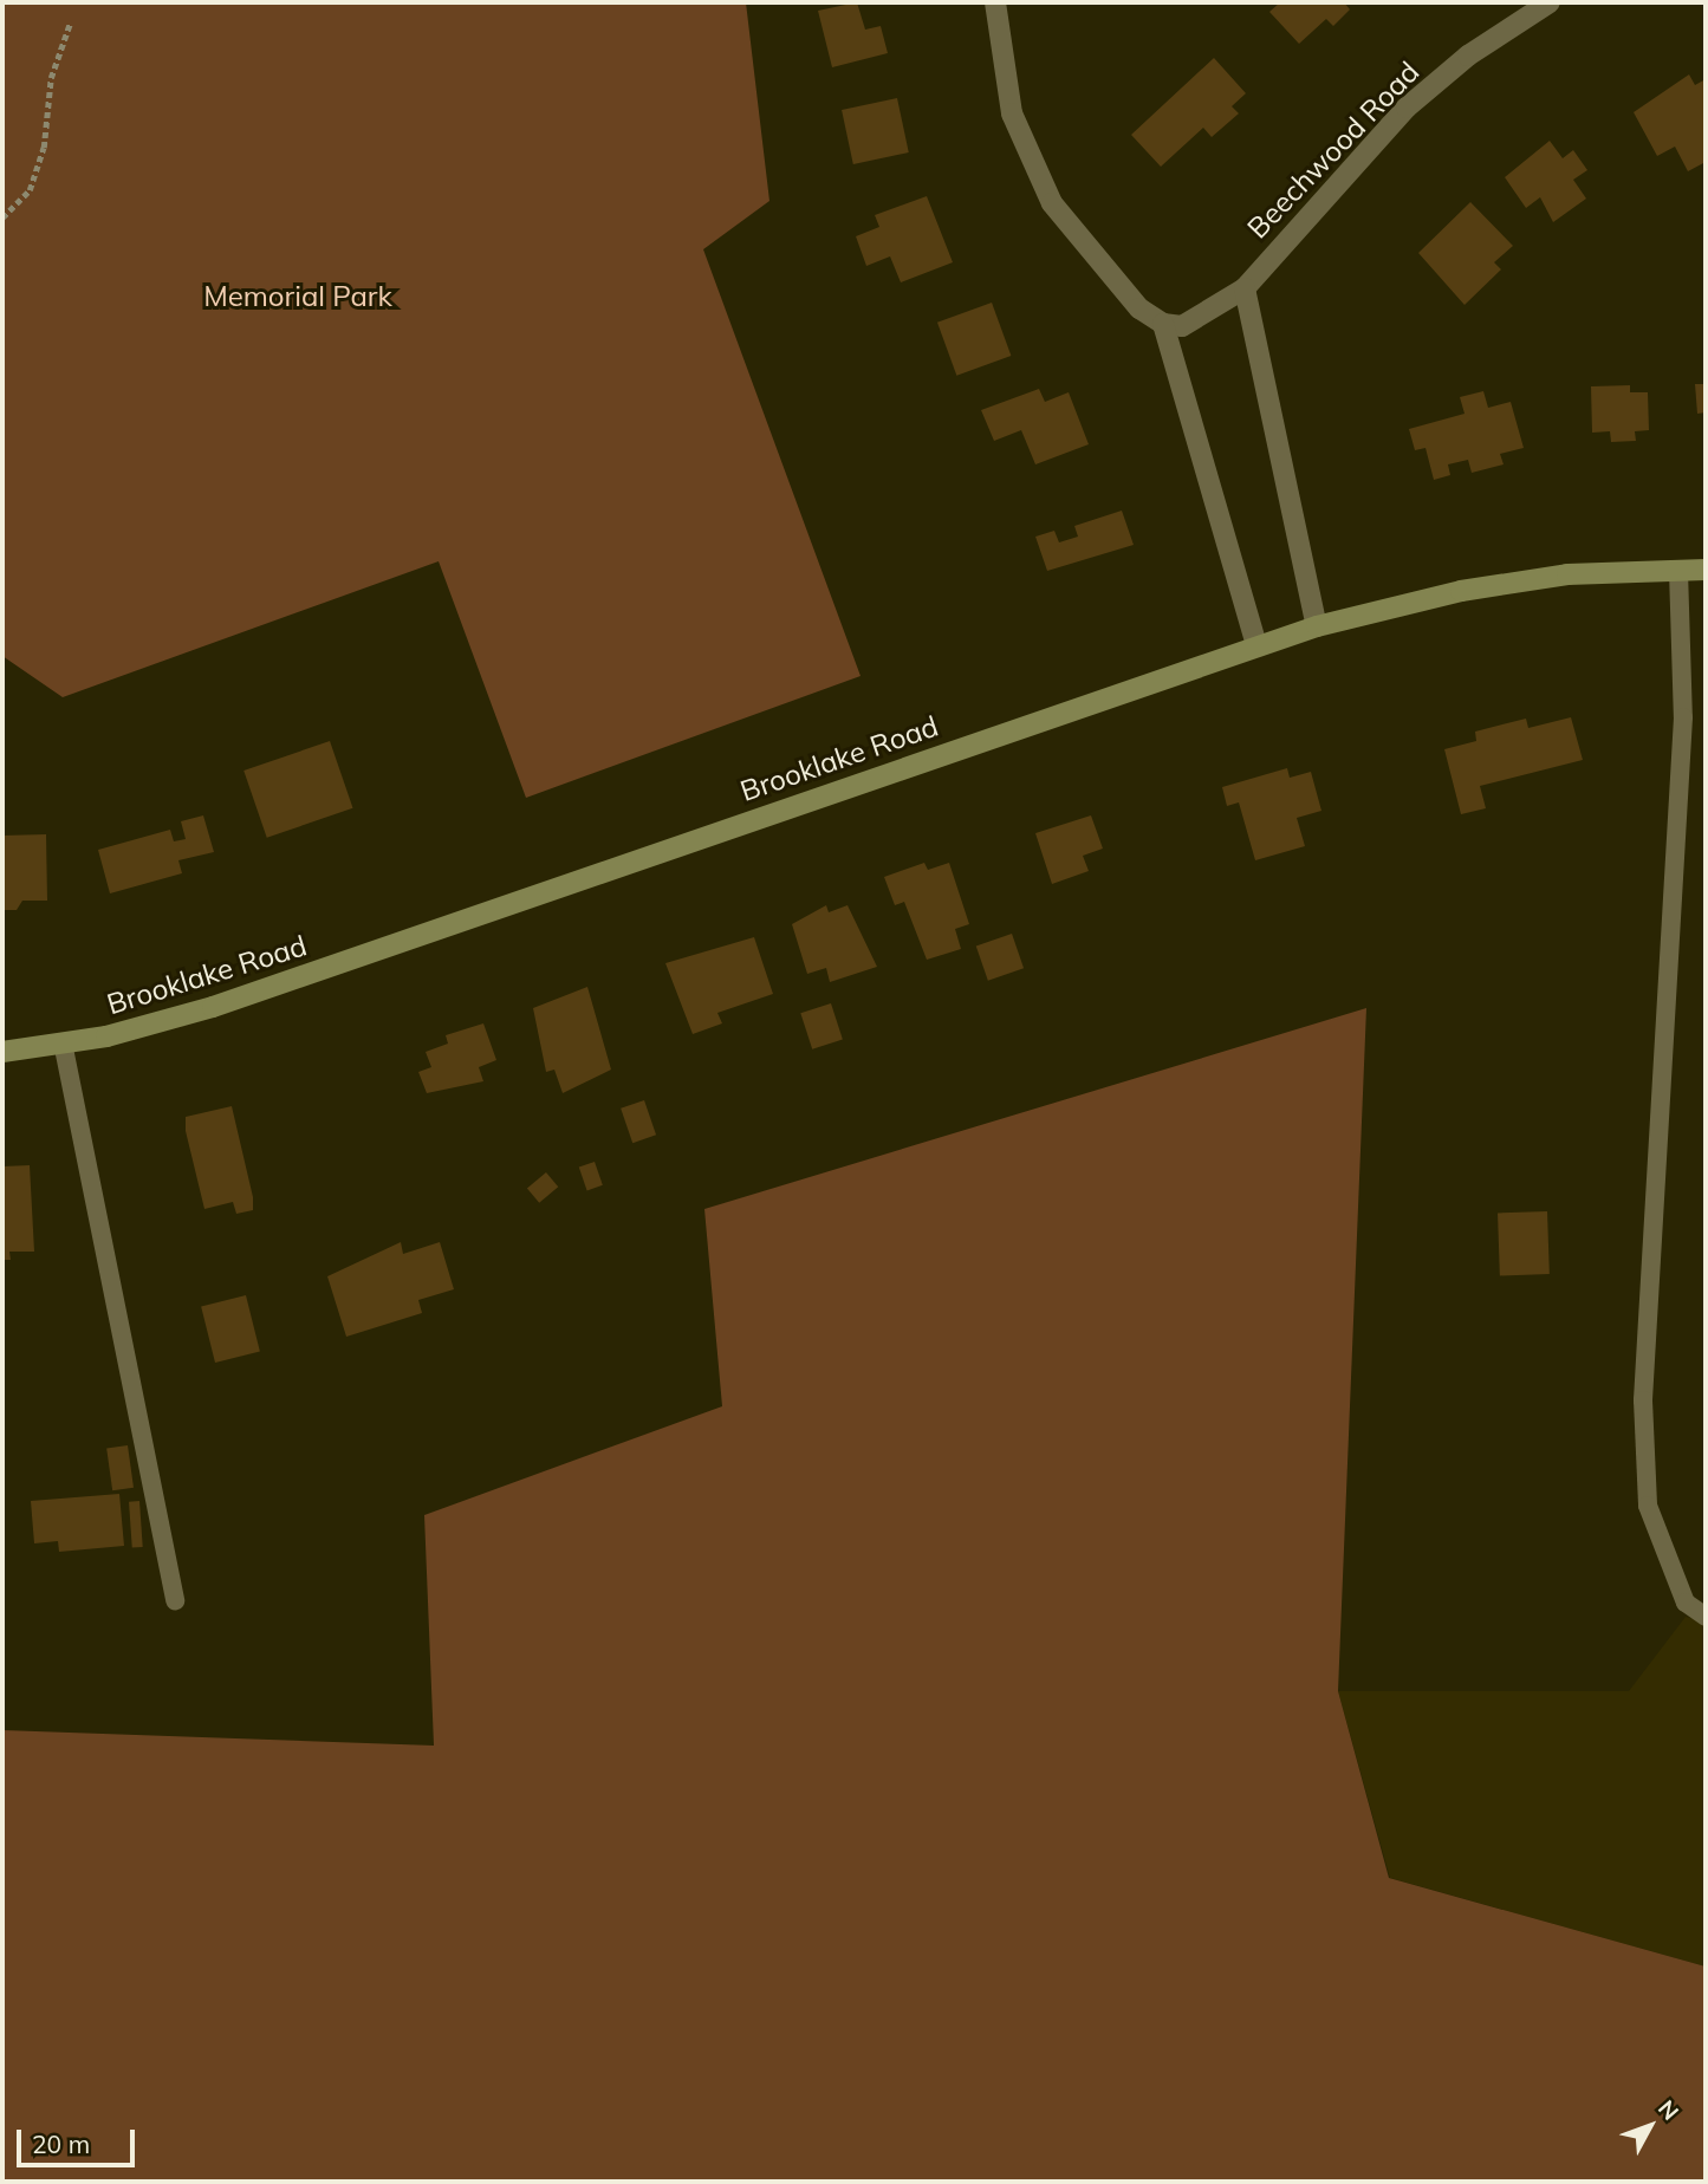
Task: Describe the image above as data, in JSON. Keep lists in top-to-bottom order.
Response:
{
  "streets": {
    "street": ["Beechwood Road", "Brooklake Road"]
  },
  "parks": ["Memorial Park"],
  "scale_bar": "20 m",
  "north": "top right"
}
